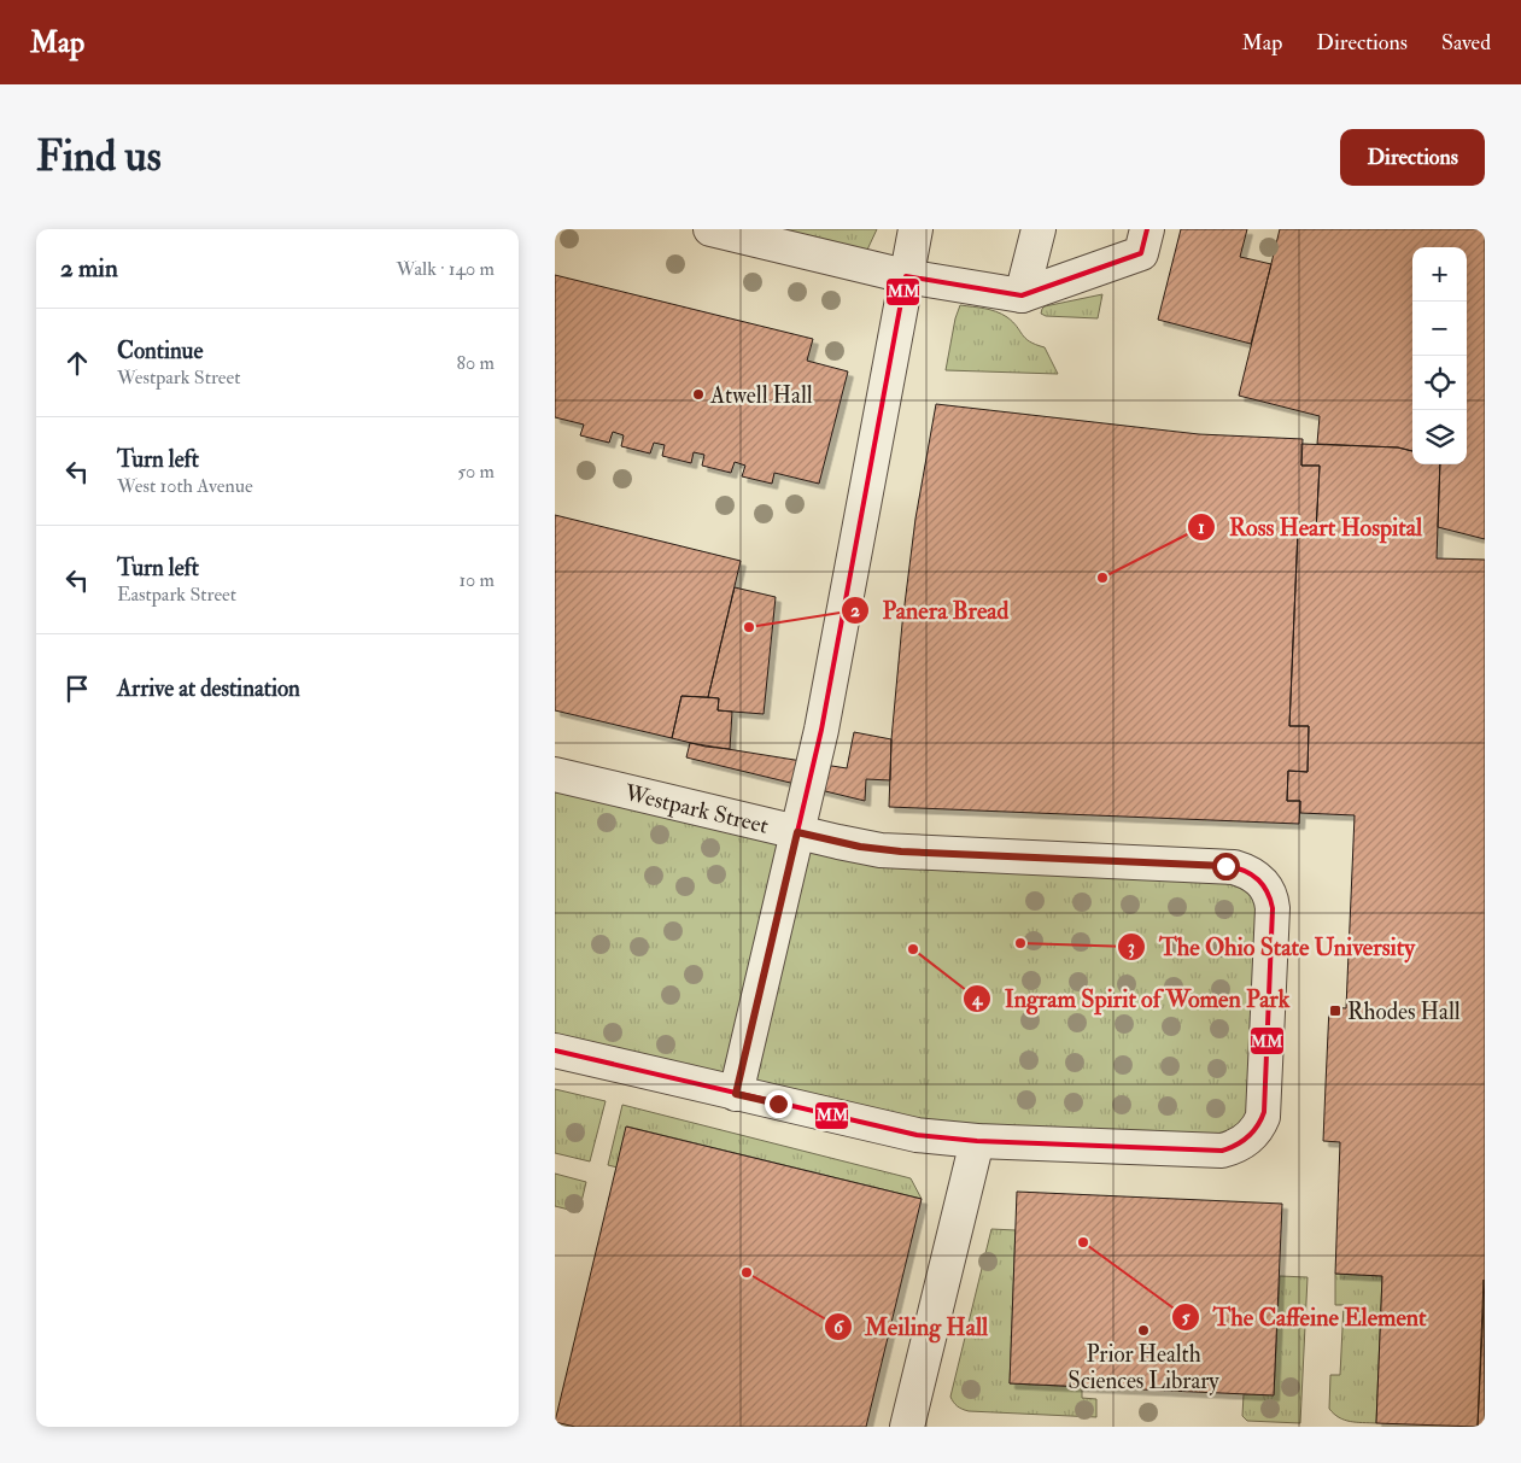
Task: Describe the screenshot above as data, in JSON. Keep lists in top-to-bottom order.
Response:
{
  "streets": {
    "street": ["Westpark Street"]
  },
  "places": {
    "other": [
      "Atwell Hall",
      "Ross Heart Hospital",
      "Panera Bread",
      "The Ohio State University",
      "Ingram Spirit of Women Park",
      "The Caffeine Element",
      "Meiling Hall",
      "Prior Health Sciences Library"
    ],
    "transit": ["Rhodes Hall"]
  },
  "lines": ["transit line MM"],
  "page": {
    "header": "Map",
    "nav": ["Map", "Directions", "Saved"],
    "buttons": "Directions",
    "title": "Find us",
    "heading": ["2 min", "Walk · 140 m"],
    "map_buttons": ["+", "−"],
    "list": [
      ["Continue", "Westpark Street", "80 m"],
      ["Turn left", "West 10th Avenue", "50 m"],
      ["Turn left", "Eastpark Street", "10 m"],
      "Arrive at destination"
    ]
  }
}
